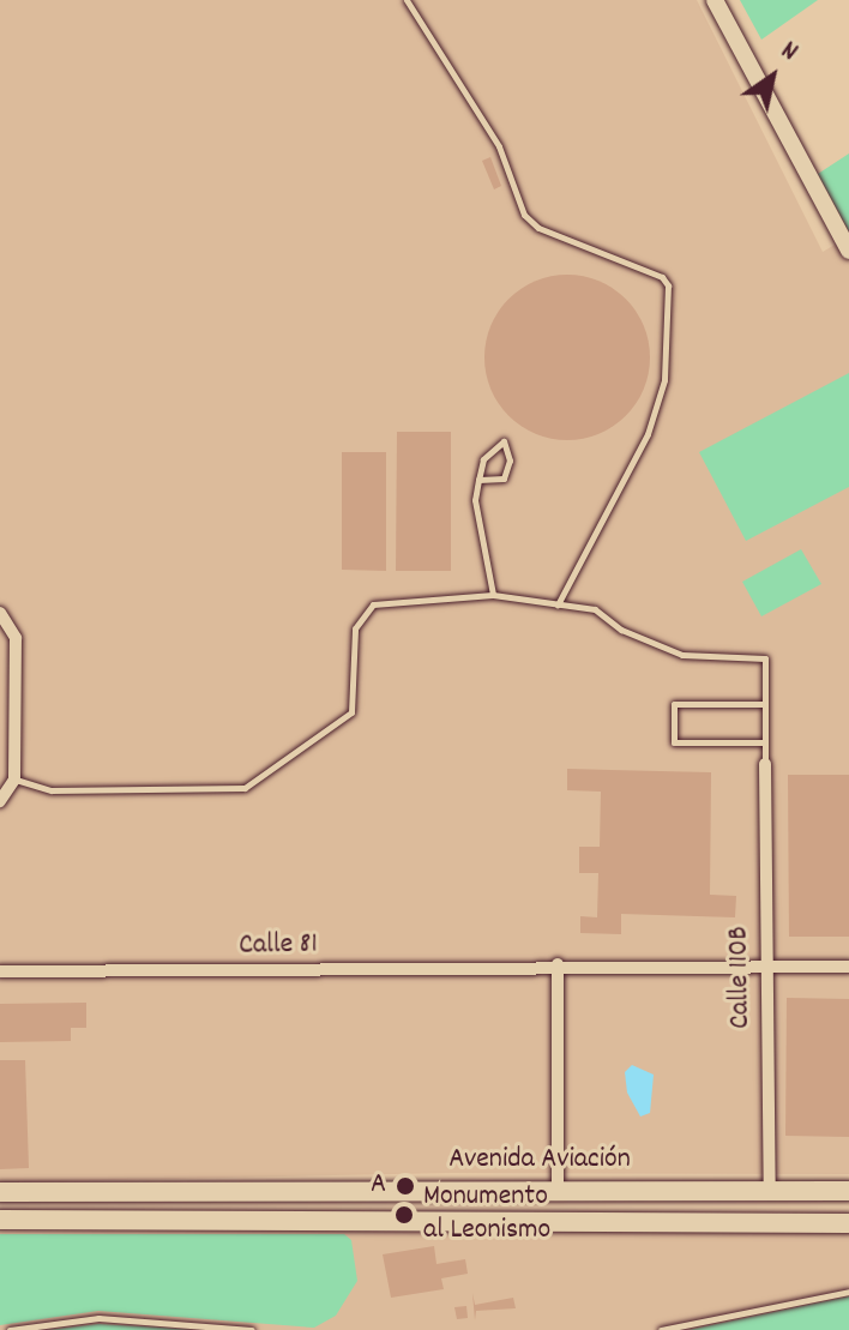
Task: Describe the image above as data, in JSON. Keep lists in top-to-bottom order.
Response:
{
  "streets": {
    "main road": ["Avenida Aviación"],
    "street": ["Calle 81", "Calle 110B"]
  },
  "crossings": [
    ["Calle 81", "Calle 110B"],
    ["Calle 110B", "Avenida Aviación"]
  ],
  "places": ["A", "Monumento al Leonismo"],
  "north": "top right"
}
